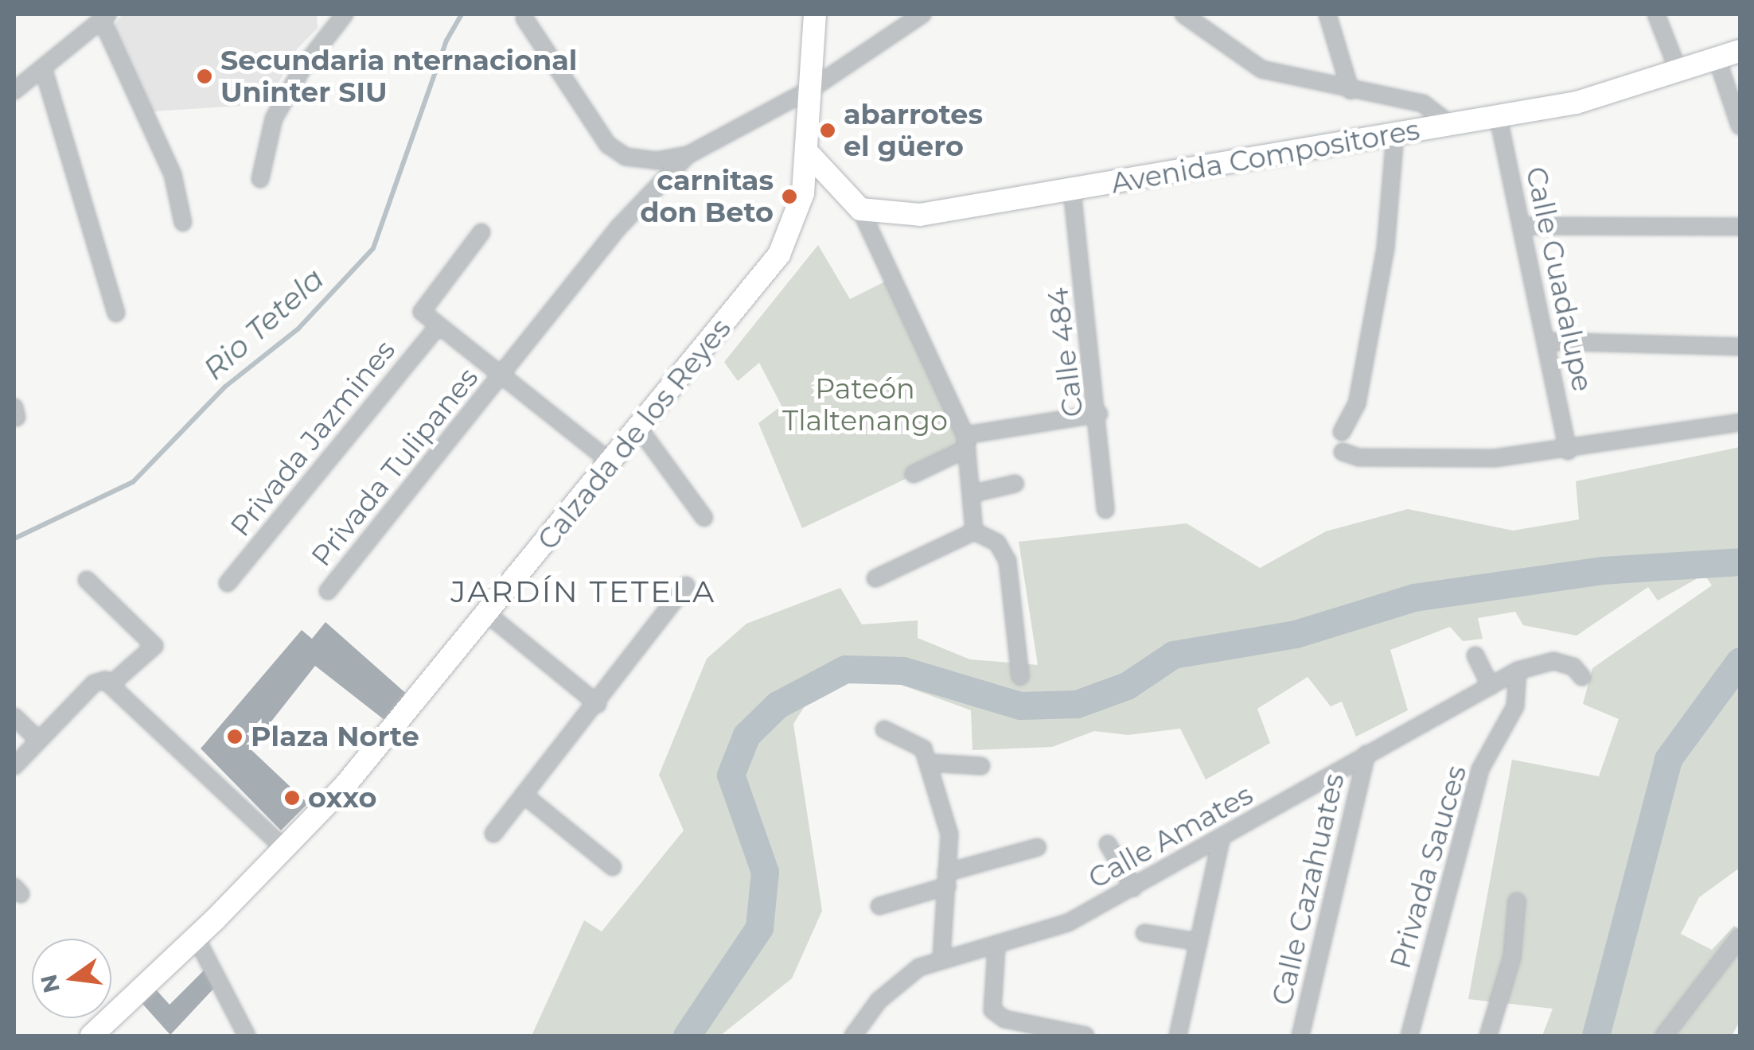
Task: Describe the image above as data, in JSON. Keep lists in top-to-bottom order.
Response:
{
  "streets": {
    "street": [
      "Avenida Compositores",
      "Calle Guadalupe",
      "Calle 484",
      "Calzada de los Reyes",
      "Privada Jazmines",
      "Privada Tulipanes",
      "Calle Amates",
      "Privada Sauces",
      "Calle Cazahuates"
    ]
  },
  "crossings": [
    ["Avenida Compositores", "Calle Guadalupe"],
    ["Avenida Compositores", "Calle 484"],
    ["Calle Amates", "Privada Sauces"],
    ["Calle Amates", "Calle Cazahuates"]
  ],
  "districts": ["JARDÍN TETELA"],
  "water": ["Rio Tetela"],
  "parks": ["Pateón Tlaltenango"],
  "places": [
    "Secundaria nternacional Uninter SIU",
    "abarrotes el güero",
    "carnitas don Beto",
    "Plaza Norte",
    "oxxo"
  ],
  "north": "left"
}
